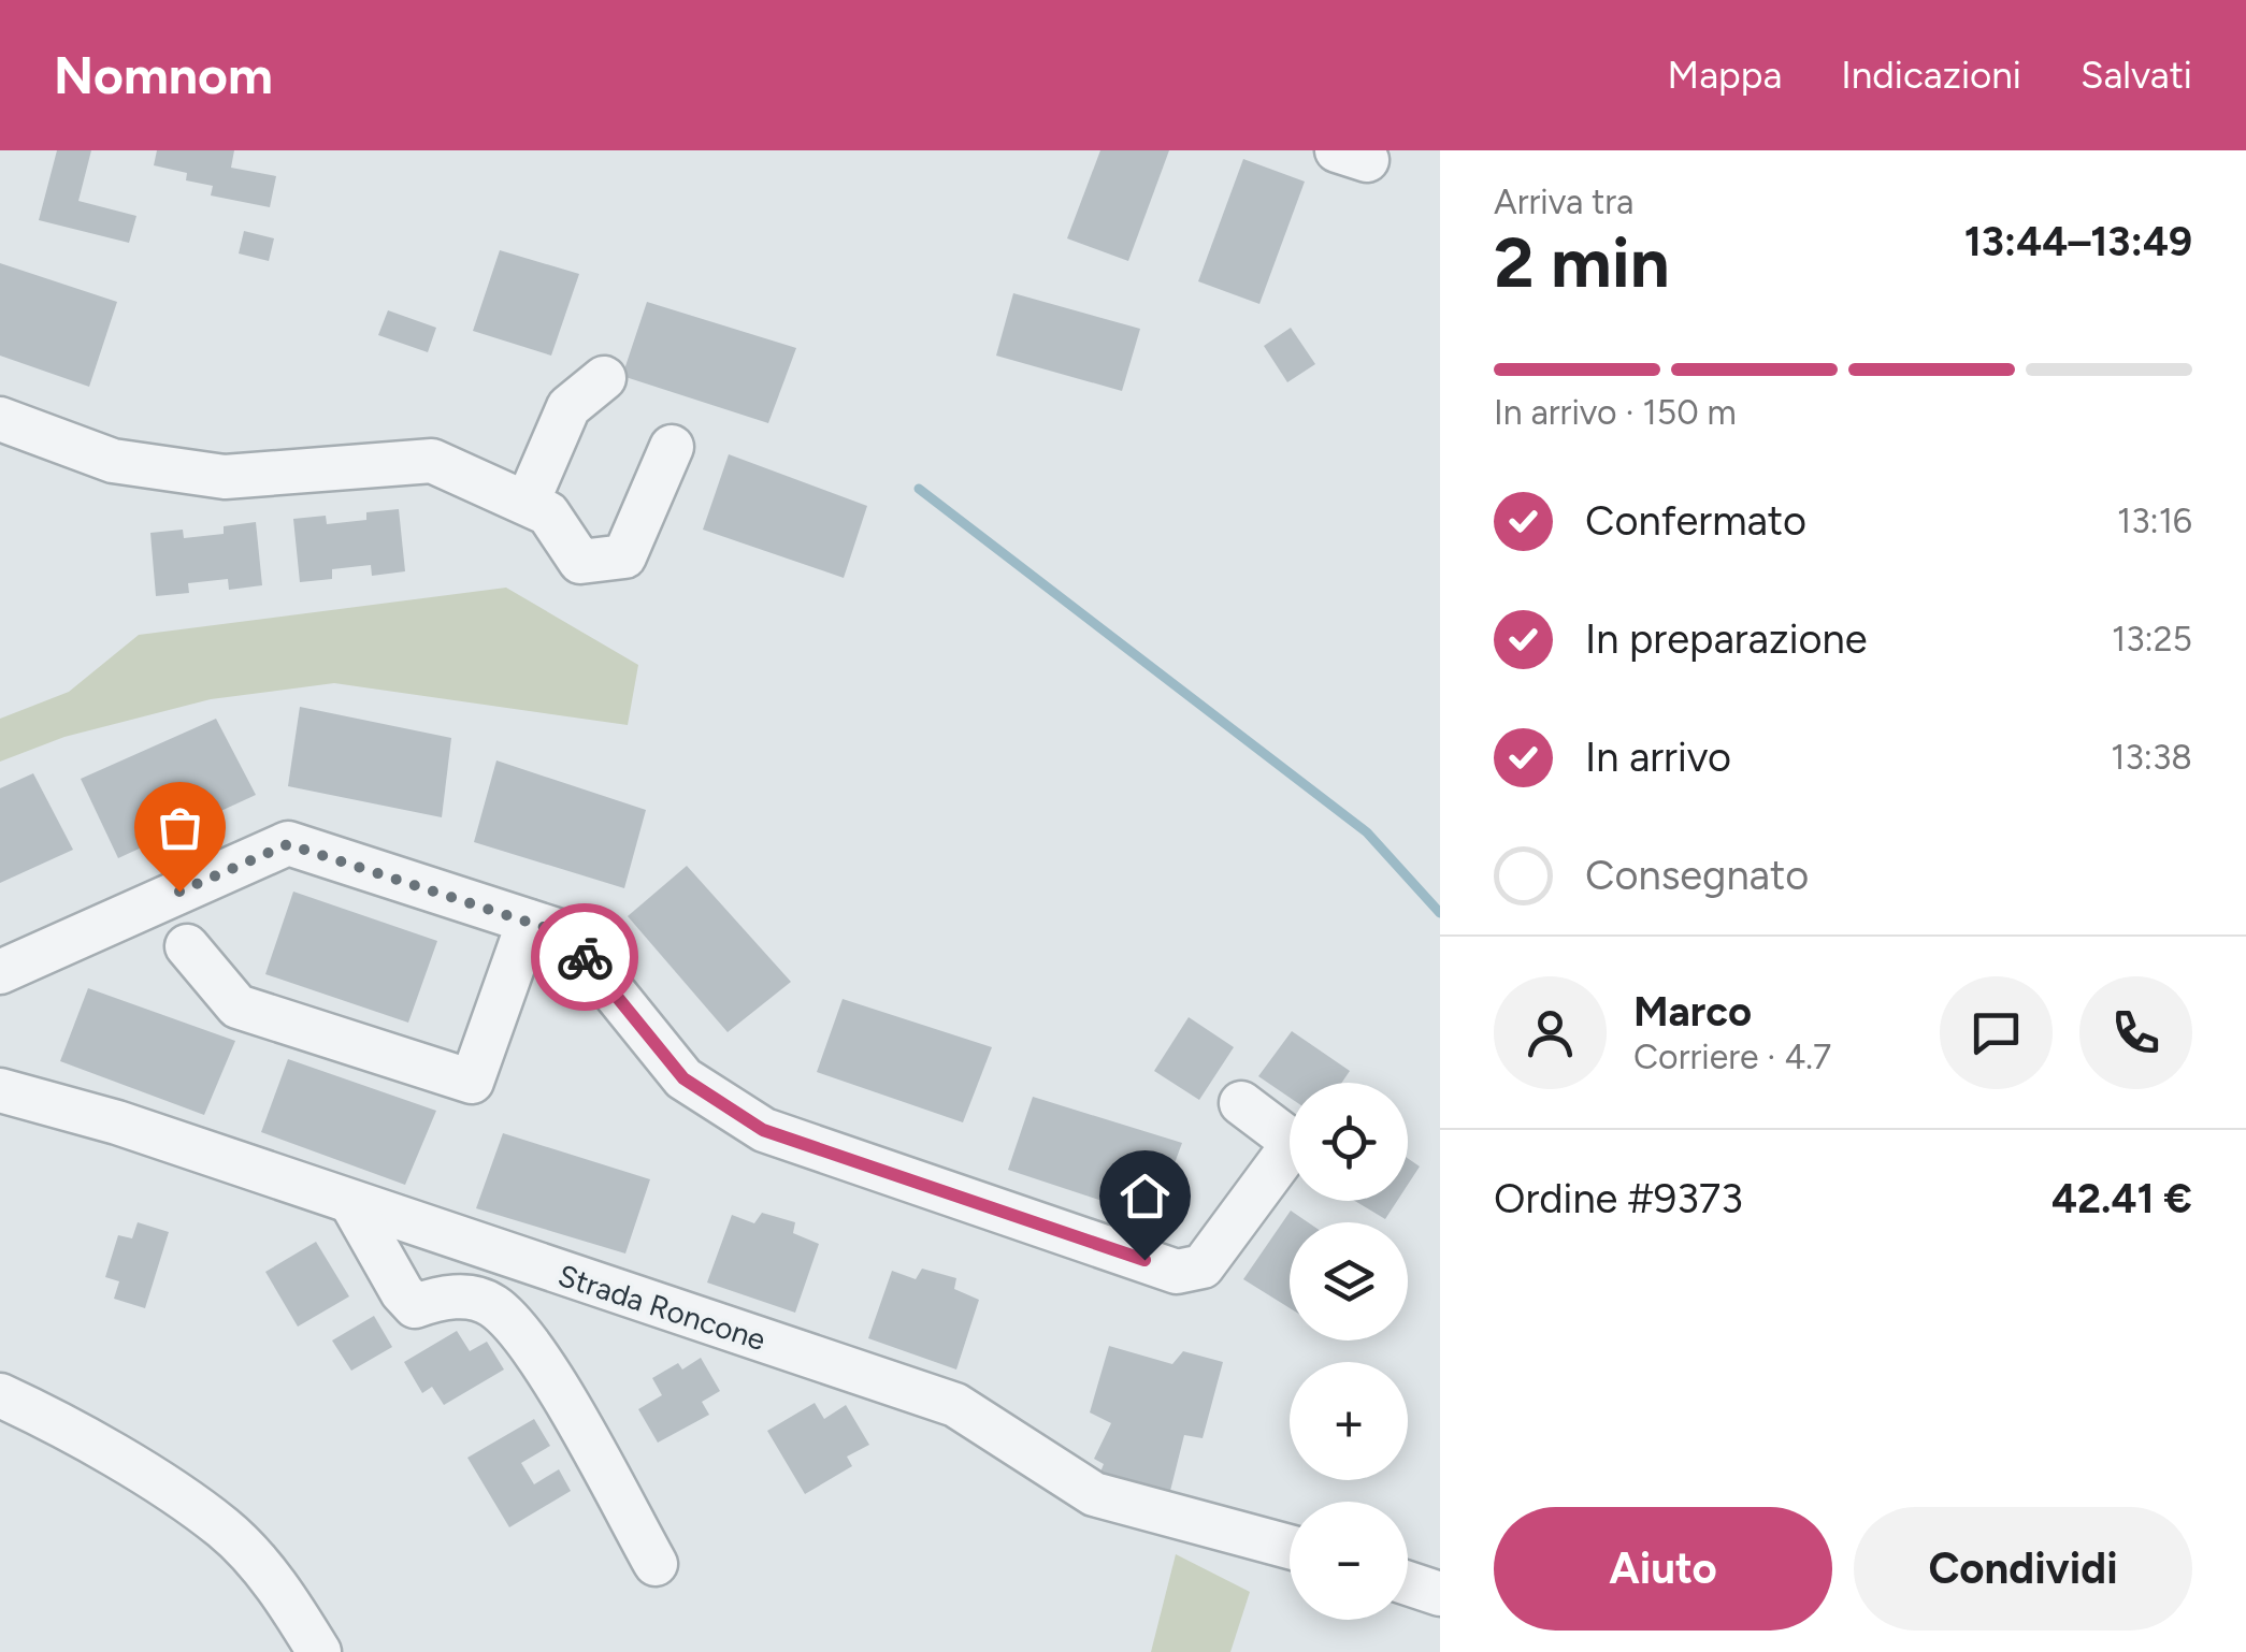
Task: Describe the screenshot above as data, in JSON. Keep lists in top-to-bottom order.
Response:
{
  "streets": {
    "street": ["Strada Roncone"]
  },
  "page": {
    "header": "Nomnom",
    "nav": ["Mappa", "Indicazioni", "Salvati"],
    "heading": ["2 min", "Arriva tra", "13:44–13:49"],
    "panel": [
      "Marco",
      "Corriere · 4.7",
      "Ordine #9373",
      "42.41 €"
    ],
    "bar": "In arrivo · 150 m",
    "list": [
      ["Confermato", "13:16"],
      ["In preparazione", "13:25"],
      ["In arrivo", "13:38"],
      "Consegnato"
    ],
    "map_buttons": ["+", "−"],
    "buttons": ["Aiuto", "Condividi"]
  }
}
